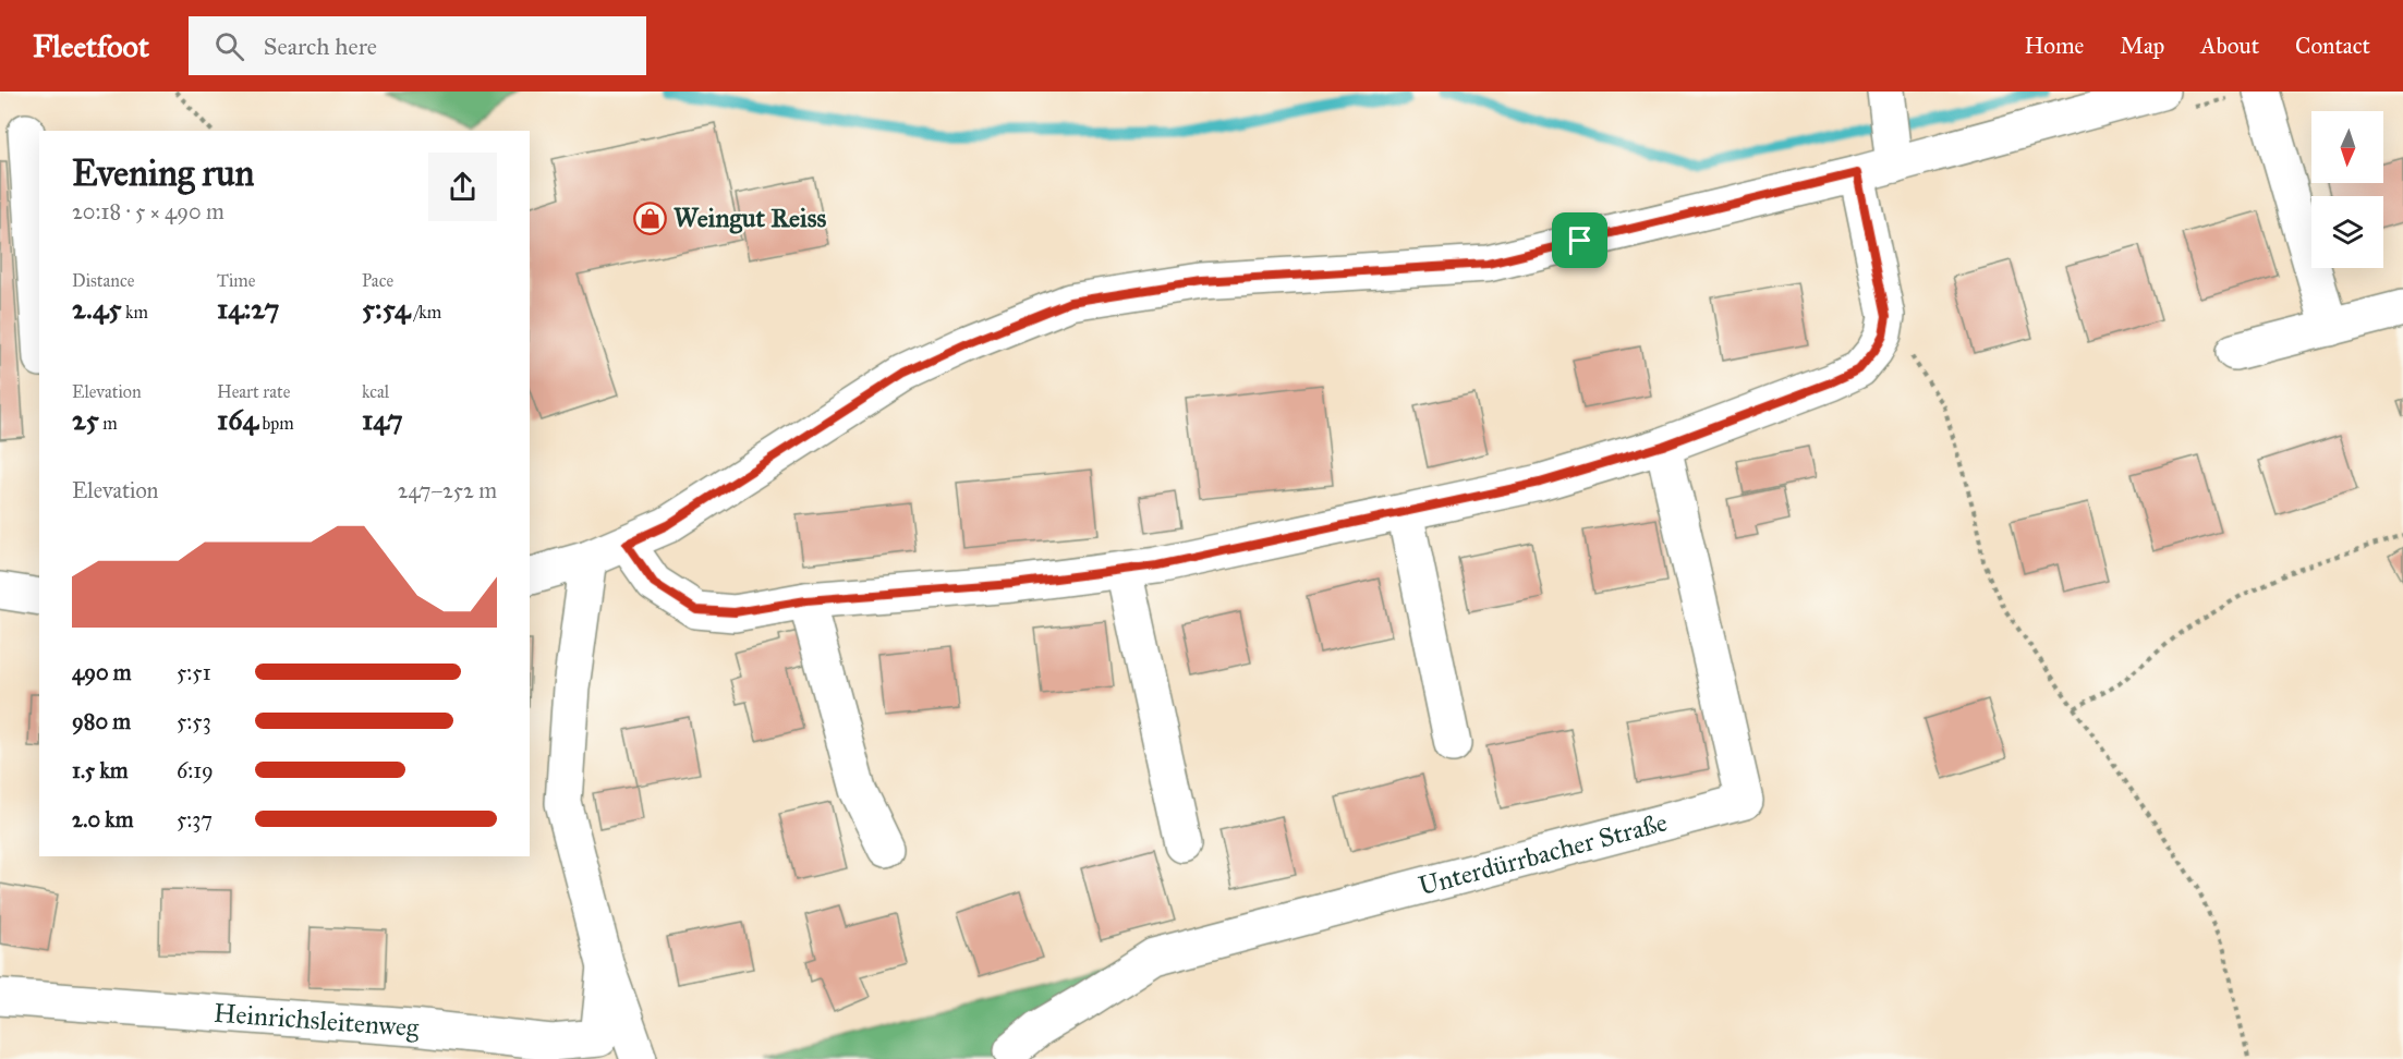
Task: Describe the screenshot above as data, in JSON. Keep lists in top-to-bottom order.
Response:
{
  "streets": {
    "street": ["Unterdürrbacher Straße", "Heinrichsleitenweg"]
  },
  "places": {
    "shop": ["Weingut Reiss"]
  },
  "north": "bottom",
  "page": {
    "header": "Fleetfoot",
    "search": "Search here",
    "nav": [
      "Home",
      "Map",
      "About",
      "Contact"
    ],
    "heading": ["Evening run", "20:18 · 5 × 490 m"],
    "stats": [
      ["Distance", "2.45 km"],
      ["Time", "14:27"],
      ["Pace", "5:54 /km"],
      ["Elevation", "25 m"],
      ["Heart rate", "164 bpm"],
      ["kcal", "147"]
    ],
    "chart": ["Elevation", "247–252 m"],
    "list": [
      {
        "name": "490 m",
        "note": "5:51"
      },
      {
        "name": "980 m",
        "note": "5:53"
      },
      {
        "name": "1.5 km",
        "note": "6:19"
      },
      {
        "name": "2.0 km",
        "note": "5:37"
      }
    ]
  }
}
